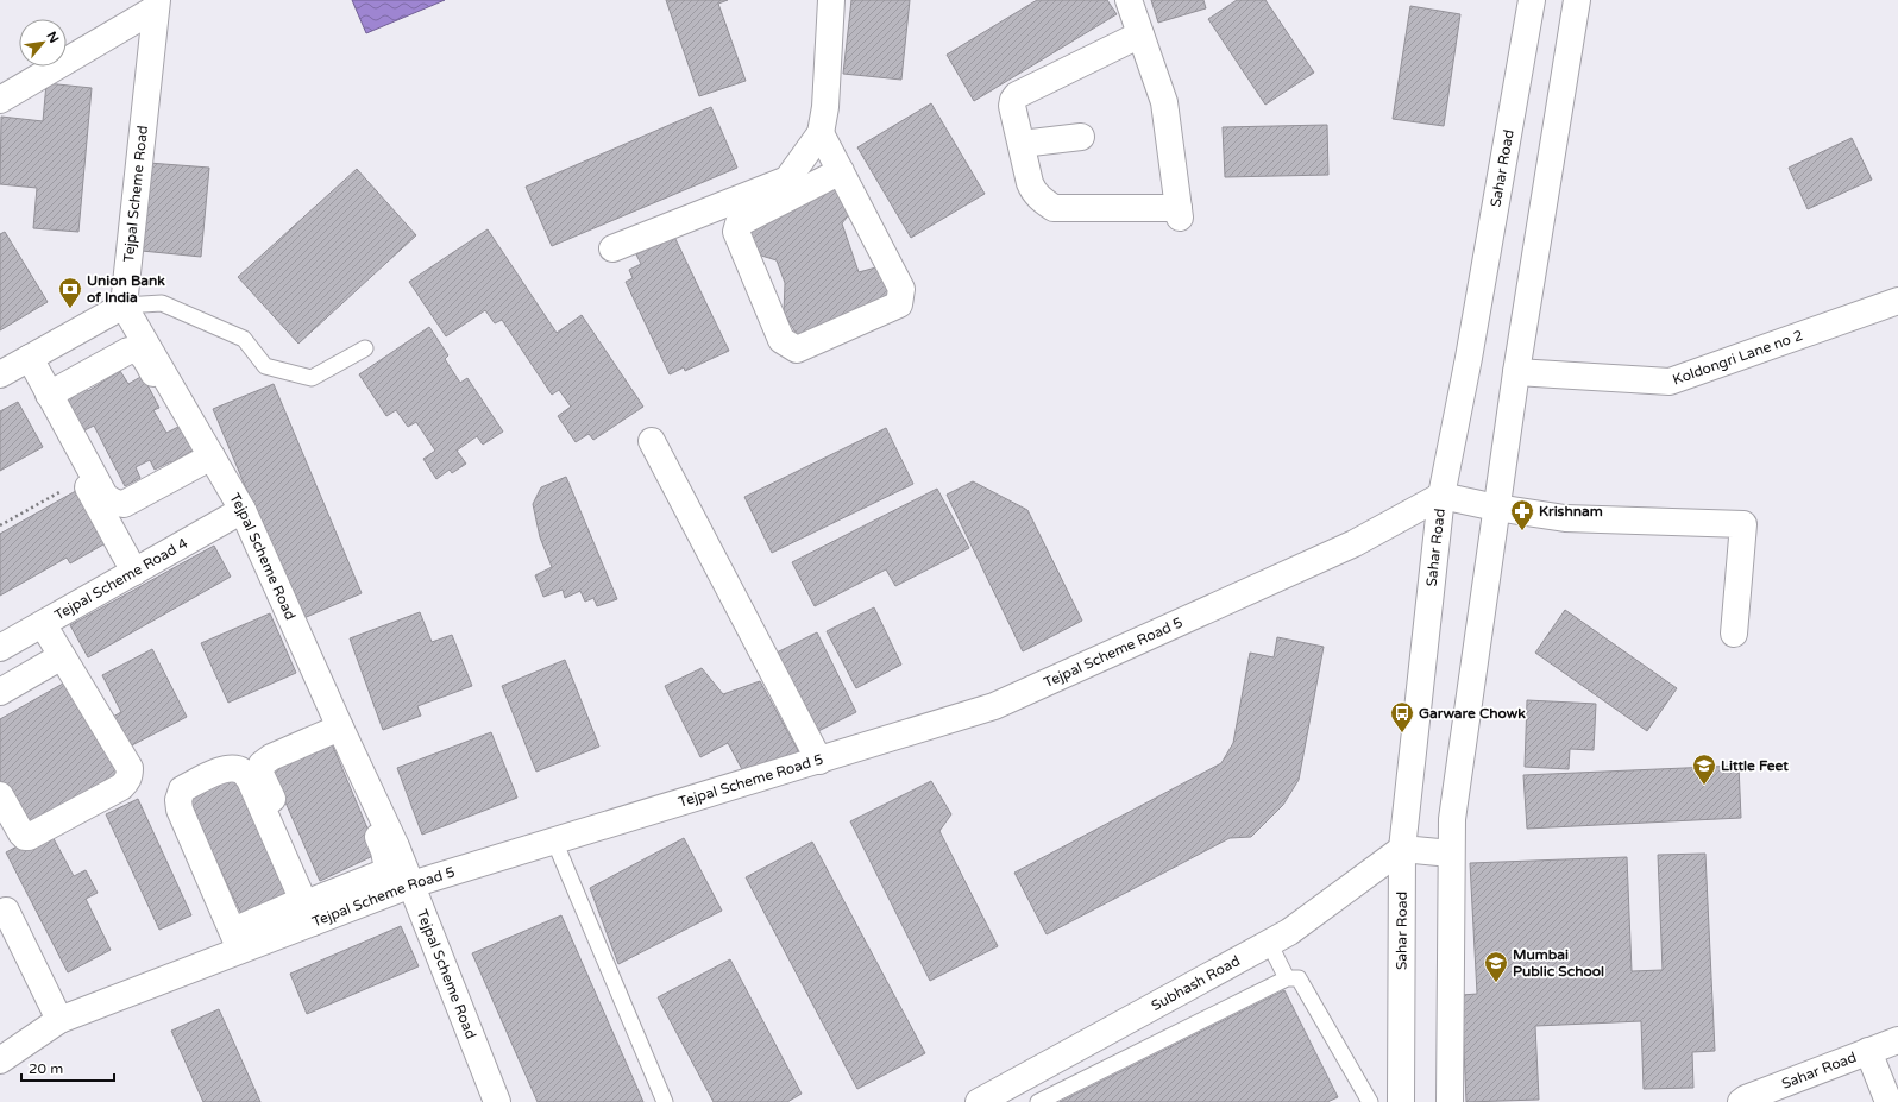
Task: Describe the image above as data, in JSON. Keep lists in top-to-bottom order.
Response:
{
  "streets": {
    "street": [
      "Sahar Road",
      "Tejpal Scheme Road",
      "Koldongri Lane no 2",
      "Tejpal Scheme Road 4",
      "Tejpal Scheme Road 5",
      "Subhash Road"
    ]
  },
  "crossings": [
    ["Sahar Road", "Tejpal Scheme Road 5"],
    ["Sahar Road", "Subhash Road"],
    ["Tejpal Scheme Road", "Tejpal Scheme Road 4"],
    ["Tejpal Scheme Road", "Tejpal Scheme Road 5"]
  ],
  "places": {
    "bank": ["Union Bank of India"],
    "pharmacy": ["Krishnam"],
    "bus stop": ["Garware Chowk"],
    "school or university": ["Little Feet", "Mumbai Public School"]
  },
  "scale_bar": "20 m",
  "north": "top right"
}
